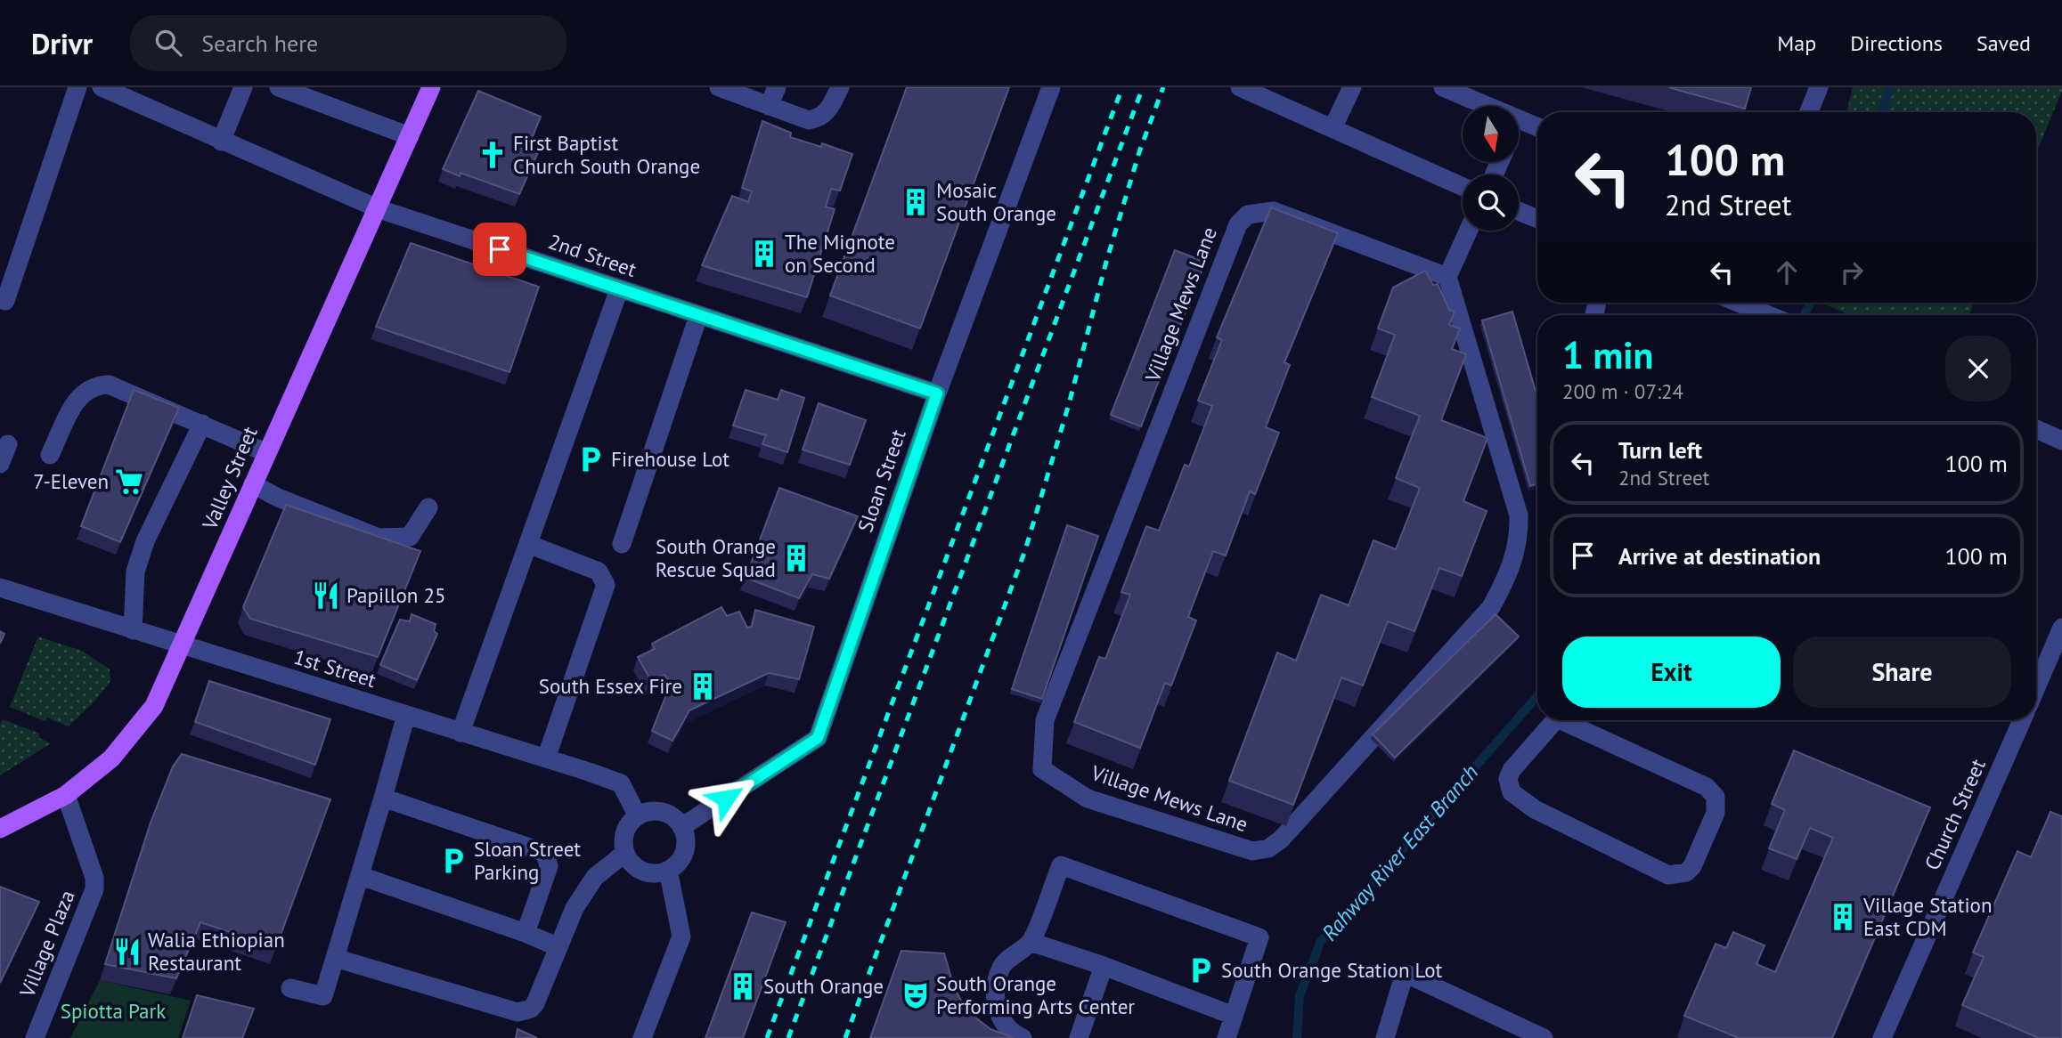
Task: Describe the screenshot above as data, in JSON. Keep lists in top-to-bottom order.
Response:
{
  "streets": {
    "main road": ["Valley Street"],
    "street": [
      "2nd Street",
      "Village Mews Lane",
      "Sloan Street",
      "1st Street",
      "Church Street",
      "Village Plaza"
    ]
  },
  "crossings": [
    ["2nd Street", "Valley Street"],
    ["2nd Street", "Sloan Street"],
    ["Valley Street", "1st Street"],
    ["Valley Street", "Village Plaza"],
    ["Sloan Street", "1st Street"]
  ],
  "water": ["Rahway River East Branch"],
  "parks": ["Spiotta Park"],
  "places": {
    "church": ["First Baptist Church South Orange"],
    "building": [
      "Mosaic South Orange",
      "The Mignote on Second",
      "South Orange Rescue Squad",
      "South Essex Fire",
      "Village Station East CDM",
      "South Orange"
    ],
    "parking": ["Firehouse Lot", "Sloan Street Parking", "South Orange Station Lot"],
    "supermarket": ["7-Eleven"],
    "restaurant": ["Papillon 25", "Walia Ethiopian Restaurant"],
    "theatre": ["South Orange Performing Arts Center"]
  },
  "north": "bottom",
  "page": {
    "header": "Drivr",
    "search": "Search here",
    "nav": ["Map", "Directions", "Saved"],
    "turn": ["100 m", "2nd Street"],
    "heading": ["1 min", "200 m · 07:24"],
    "list": [
      {
        "name": "Turn left",
        "note": "2nd Street",
        "value": "100 m"
      },
      {
        "name": "Arrive at destination",
        "value": "100 m"
      }
    ],
    "buttons": ["Exit", "Share"]
  }
}
